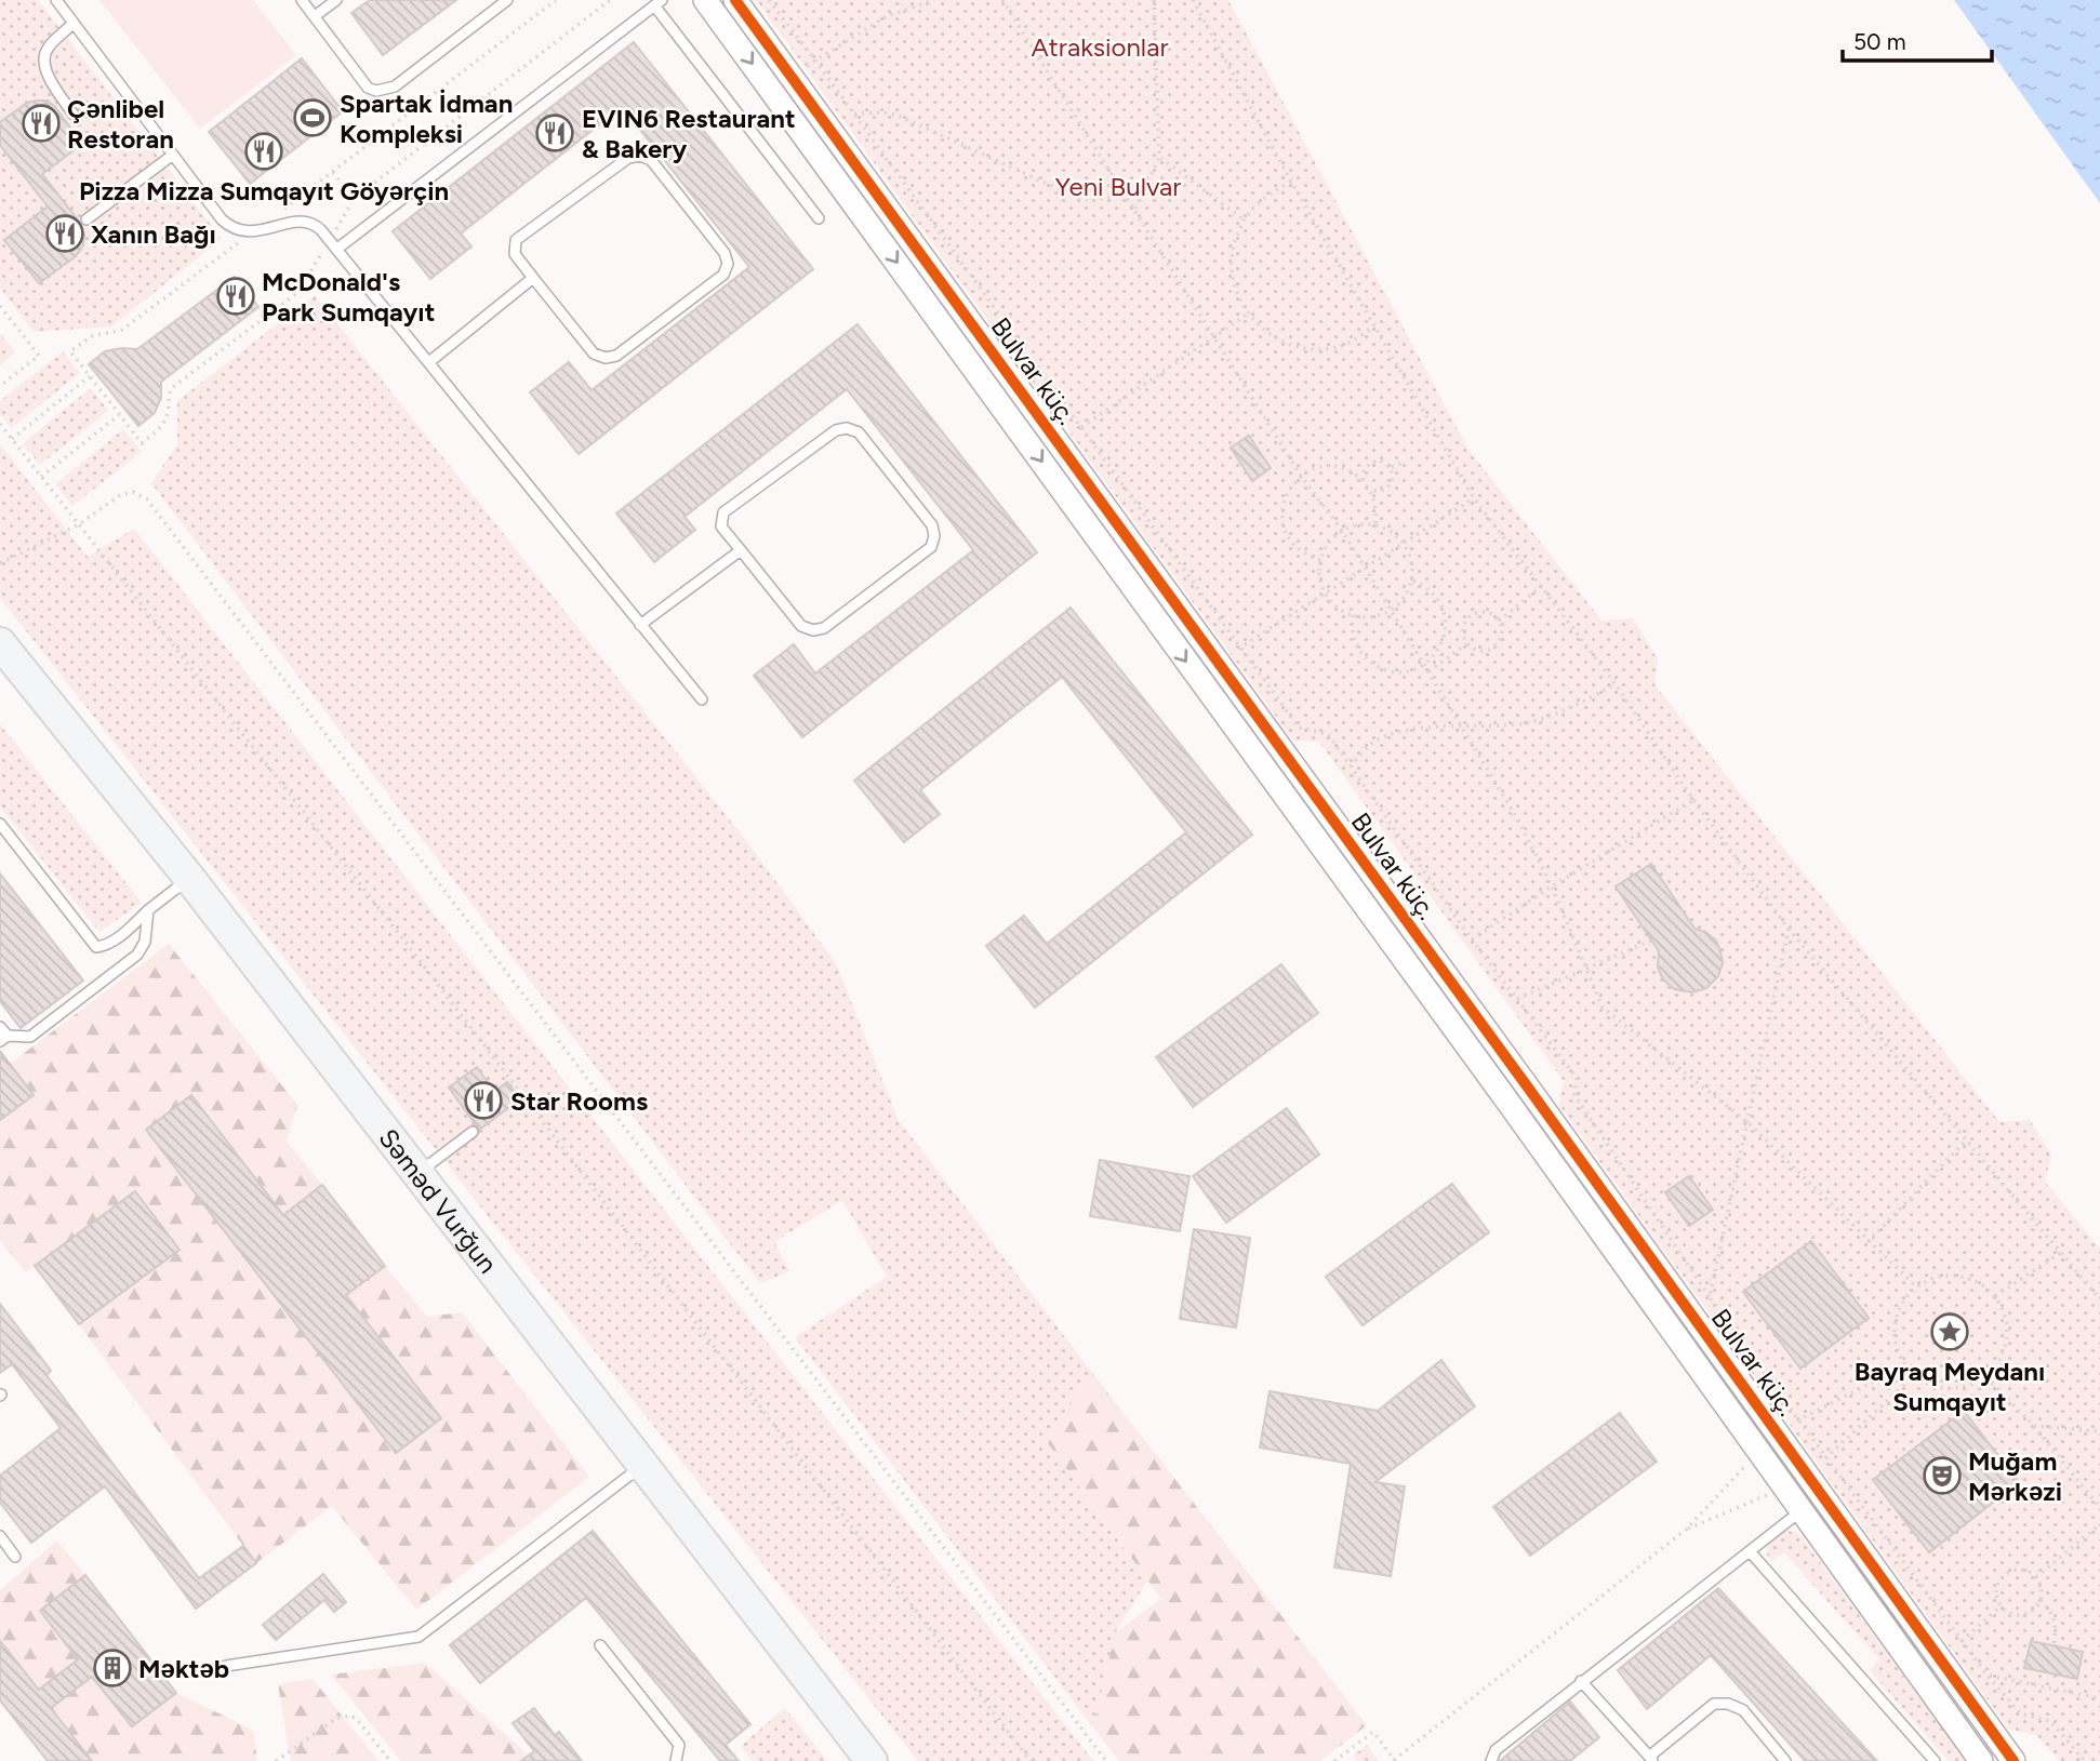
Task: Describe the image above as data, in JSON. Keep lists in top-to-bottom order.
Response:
{
  "streets": {
    "main road": ["Səməd Vurğun"],
    "street": ["Bulvar küç."]
  },
  "parks": ["Atraksionlar", "Yeni Bulvar"],
  "places": {
    "sports": ["Spartak İdman Kompleksi"],
    "restaurant": [
      "Çənlibel Restoran",
      "EVIN6 Restaurant & Bakery",
      "Pizza Mizza Sumqayıt Göyərçin",
      "Xanın Bağı",
      "McDonald's Park Sumqayıt",
      "Star Rooms"
    ],
    "place": ["Bayraq Meydanı Sumqayıt"],
    "theatre": ["Muğam Mərkəzi"],
    "building": ["Məktəb"]
  },
  "scale_bar": "50 m"
}
